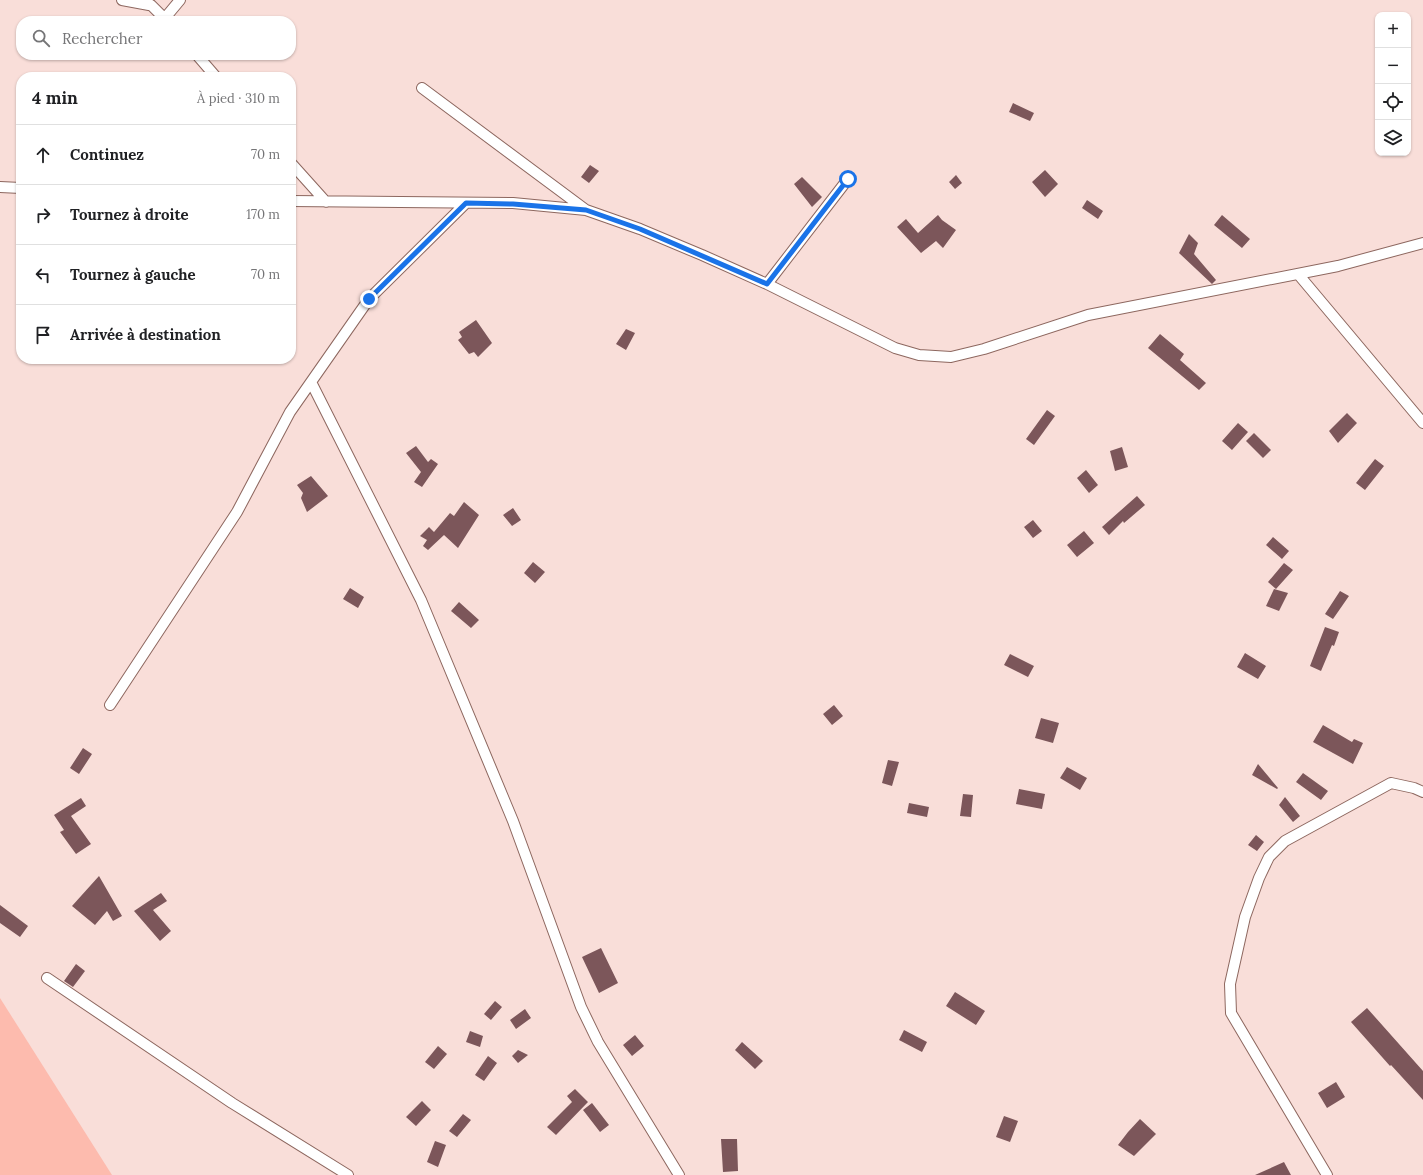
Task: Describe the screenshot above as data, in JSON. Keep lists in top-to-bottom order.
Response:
{
  "page": {
    "map_buttons": ["+", "−"],
    "search": "Rechercher",
    "heading": ["4 min", "À pied · 310 m"],
    "list": [
      ["Continuez", "70 m"],
      ["Tournez à droite", "170 m"],
      ["Tournez à gauche", "70 m"],
      "Arrivée à destination"
    ]
  }
}
